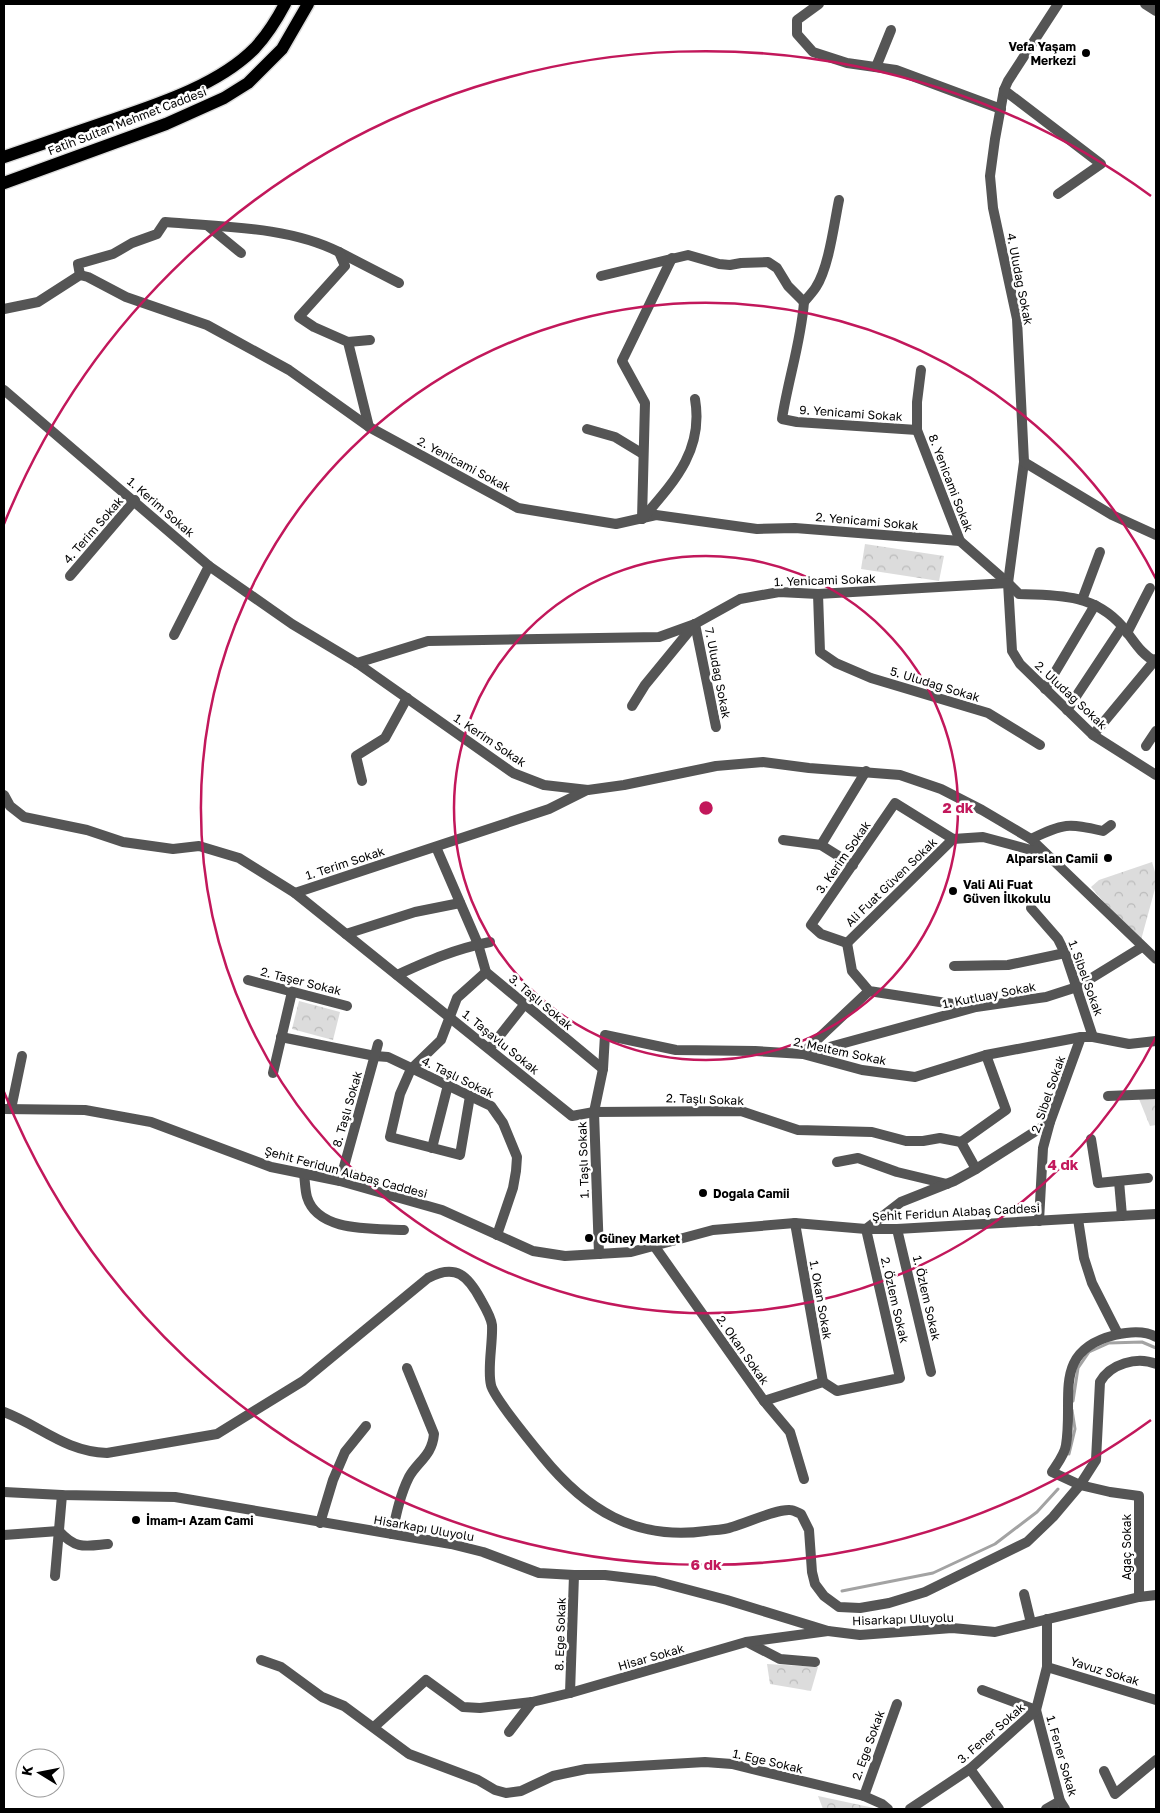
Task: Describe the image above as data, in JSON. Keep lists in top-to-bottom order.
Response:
{
  "streets": {
    "main road": ["Fatih Sultan Mehmet Caddesi"],
    "street": [
      "4. Uludağ Sokak",
      "9. Yenicami Sokak",
      "2. Yenicami Sokak",
      "8. Yenicami Sokak",
      "1. Kerim Sokak",
      "4. Terim Sokak",
      "1. Yenicami Sokak",
      "7. Uludağ Sokak",
      "5. Uludağ Sokak",
      "2. Uludağ Sokak",
      "3. Kerim Sokak",
      "1. Terim Sokak",
      "Ali Fuat Güven Sokak",
      "1. Sibel Sokak",
      "2. Taşer Sokak",
      "1. Kutluay Sokak",
      "3. Taşlı Sokak",
      "1. Taşavlu Sokak",
      "2. Meltem Sokak",
      "4. Taşlı Sokak",
      "2. Sibel Sokak",
      "2. Taşlı Sokak",
      "8. Taşlı Sokak",
      "1. Taşlı Sokak",
      "Şehit Feridun Alabaş Caddesi",
      "1. Özlem Sokak",
      "1. Okan Sokak",
      "2. Özlem Sokak",
      "2. Okan Sokak",
      "Hisarkapı Uluyolu",
      "Ağaç Sokak",
      "8. Ege Sokak",
      "Hisar Sokak",
      "Yavuz Sokak",
      "3. Fener Sokak",
      "2. Ege Sokak",
      "1. Fener Sokak",
      "1. Ege Sokak"
    ]
  },
  "crossings": [
    ["4. Uludağ Sokak", "8. Yenicami Sokak"],
    ["4. Uludağ Sokak", "1. Yenicami Sokak"],
    ["4. Uludağ Sokak", "2. Uludağ Sokak"],
    ["9. Yenicami Sokak", "8. Yenicami Sokak"],
    ["2. Yenicami Sokak", "8. Yenicami Sokak"],
    ["8. Yenicami Sokak", "1. Yenicami Sokak"],
    ["1. Kerim Sokak", "4. Terim Sokak"],
    ["1. Kerim Sokak", "1. Yenicami Sokak"],
    ["1. Kerim Sokak", "1. Terim Sokak"],
    ["1. Kerim Sokak", "1. Kutluay Sokak"],
    ["1. Yenicami Sokak", "7. Uludağ Sokak"],
    ["1. Yenicami Sokak", "5. Uludağ Sokak"],
    ["3. Kerim Sokak", "Ali Fuat Güven Sokak"],
    ["1. Terim Sokak", "1. Taşavlu Sokak"],
    ["1. Sibel Sokak", "1. Kutluay Sokak"],
    ["1. Sibel Sokak", "2. Meltem Sokak"],
    ["1. Kutluay Sokak", "2. Meltem Sokak"],
    ["3. Taşlı Sokak", "1. Taşlı Sokak"],
    ["1. Taşavlu Sokak", "2. Taşlı Sokak"],
    ["1. Taşavlu Sokak", "1. Taşlı Sokak"],
    ["2. Meltem Sokak", "2. Sibel Sokak"],
    ["2. Meltem Sokak", "1. Taşlı Sokak"],
    ["4. Taşlı Sokak", "8. Taşlı Sokak"],
    ["4. Taşlı Sokak", "Şehit Feridun Alabaş Caddesi"],
    ["2. Sibel Sokak", "Şehit Feridun Alabaş Caddesi"],
    ["2. Taşlı Sokak", "1. Taşlı Sokak"],
    ["8. Taşlı Sokak", "Şehit Feridun Alabaş Caddesi"],
    ["1. Taşlı Sokak", "Şehit Feridun Alabaş Caddesi"],
    ["Şehit Feridun Alabaş Caddesi", "1. Özlem Sokak"],
    ["Şehit Feridun Alabaş Caddesi", "1. Okan Sokak"],
    ["Şehit Feridun Alabaş Caddesi", "2. Özlem Sokak"],
    ["Şehit Feridun Alabaş Caddesi", "2. Okan Sokak"],
    ["1. Okan Sokak", "2. Özlem Sokak"],
    ["1. Okan Sokak", "2. Okan Sokak"],
    ["2. Özlem Sokak", "2. Okan Sokak"],
    ["Hisarkapı Uluyolu", "Ağaç Sokak"],
    ["Hisarkapı Uluyolu", "8. Ege Sokak"],
    ["Hisarkapı Uluyolu", "Hisar Sokak"],
    ["Hisarkapı Uluyolu", "3. Fener Sokak"],
    ["8. Ege Sokak", "Hisar Sokak"],
    ["Hisar Sokak", "1. Ege Sokak"],
    ["Yavuz Sokak", "3. Fener Sokak"],
    ["3. Fener Sokak", "1. Fener Sokak"],
    ["2. Ege Sokak", "1. Ege Sokak"]
  ],
  "places": [
    "Vefa Yaşam Merkezi",
    "Alparslan Camii",
    "Vali Ali Fuat Güven İlkokulu",
    "Doğala Camii",
    "Güney Market",
    "İmam-ı Azam Cami"
  ],
  "north": "left",
  "rings": ["2 dk", "4 dk", "6 dk"]
}
